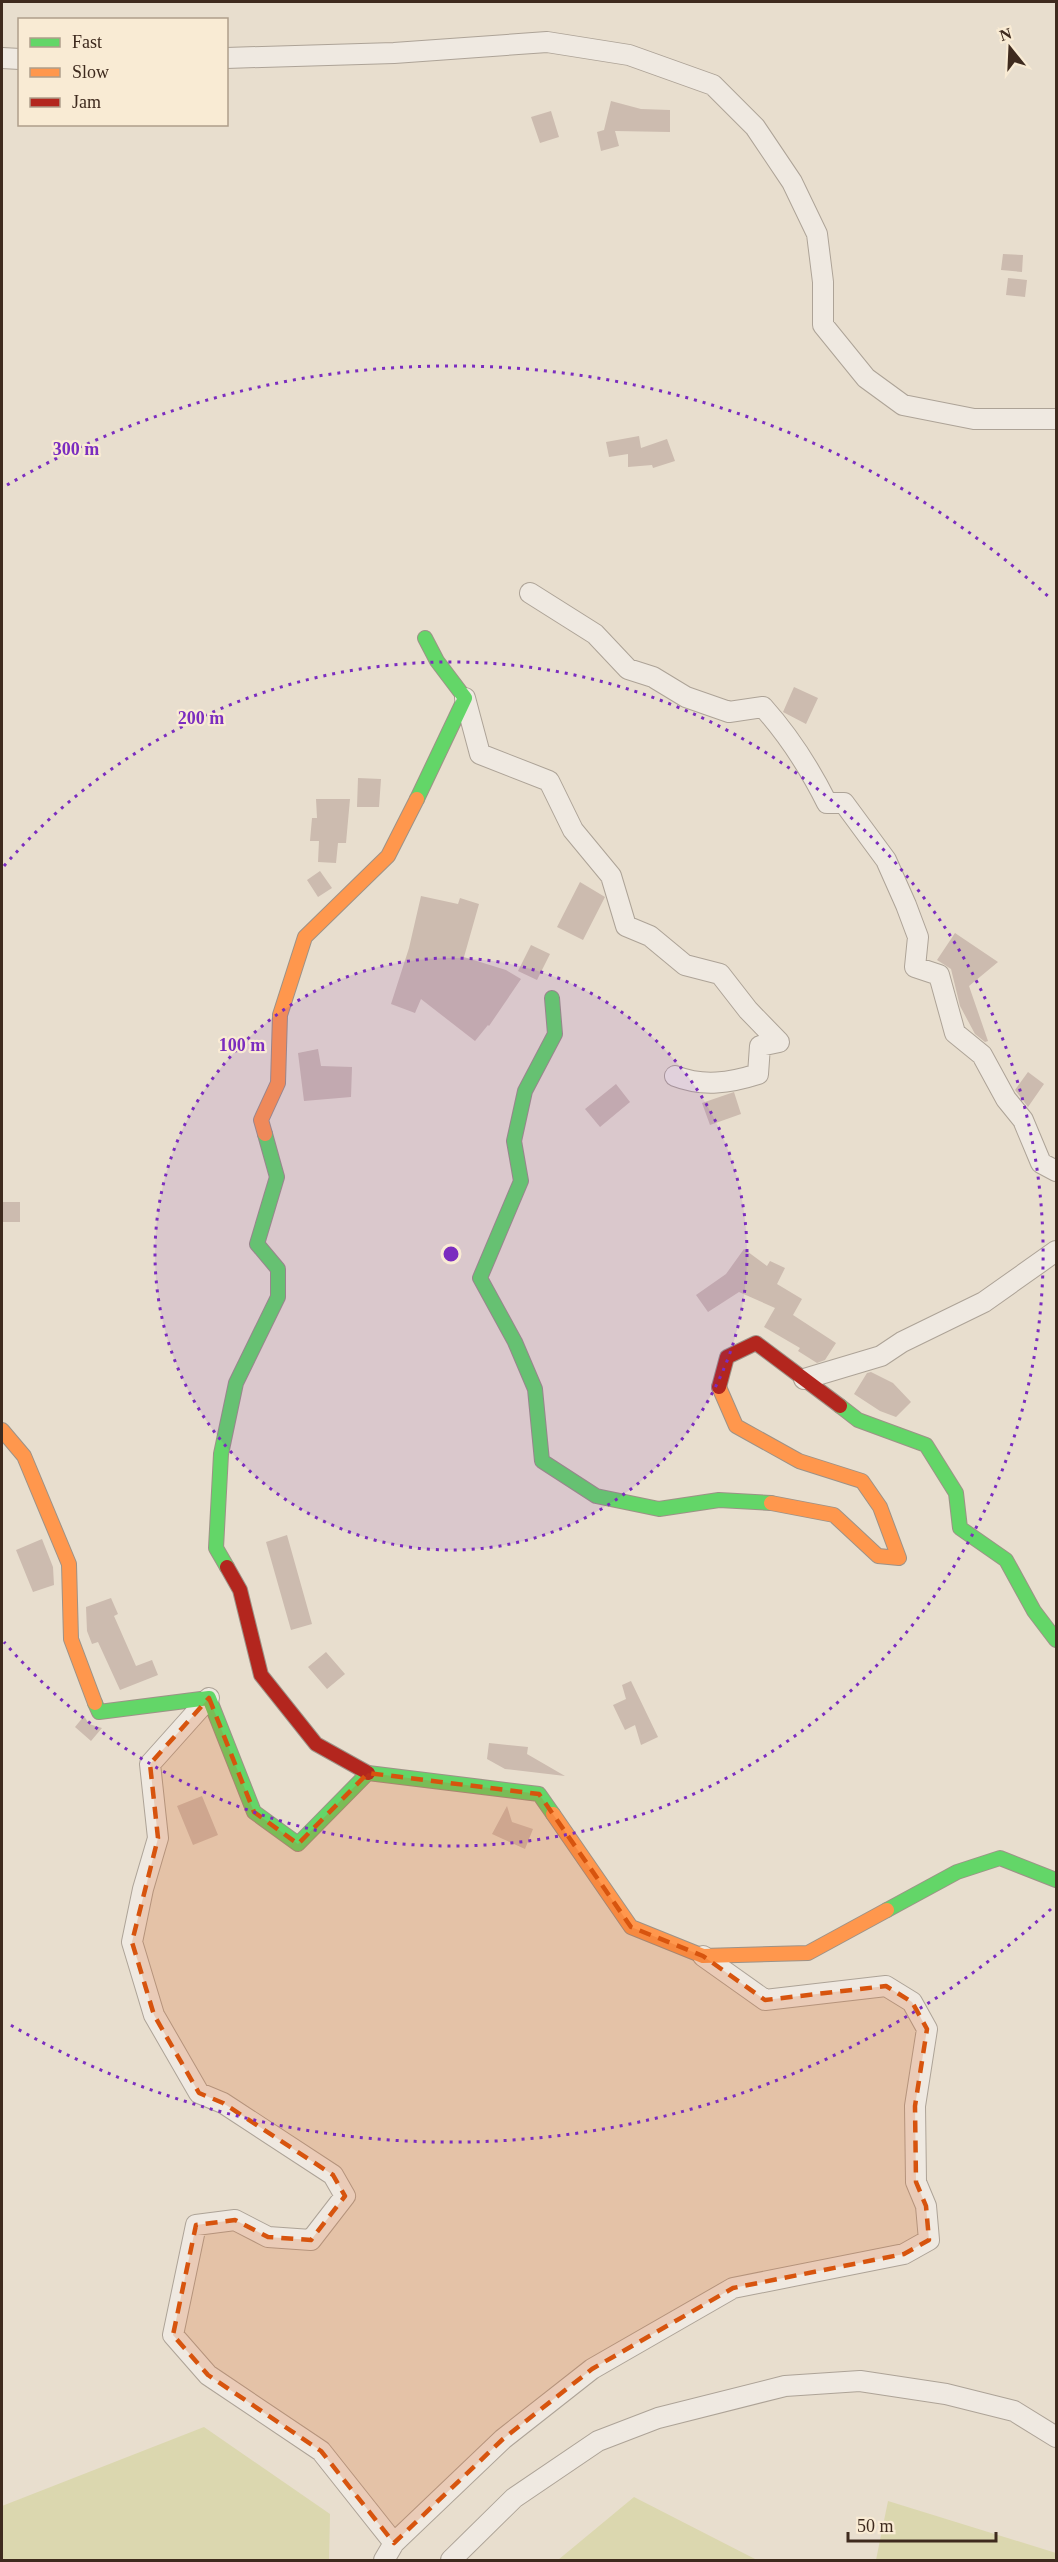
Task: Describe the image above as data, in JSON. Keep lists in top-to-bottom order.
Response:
{
  "legend": ["Fast", "Slow", "Jam"],
  "scale_bar": "50 m",
  "north": "top",
  "rings": ["300 m", "200 m", "100 m"]
}
